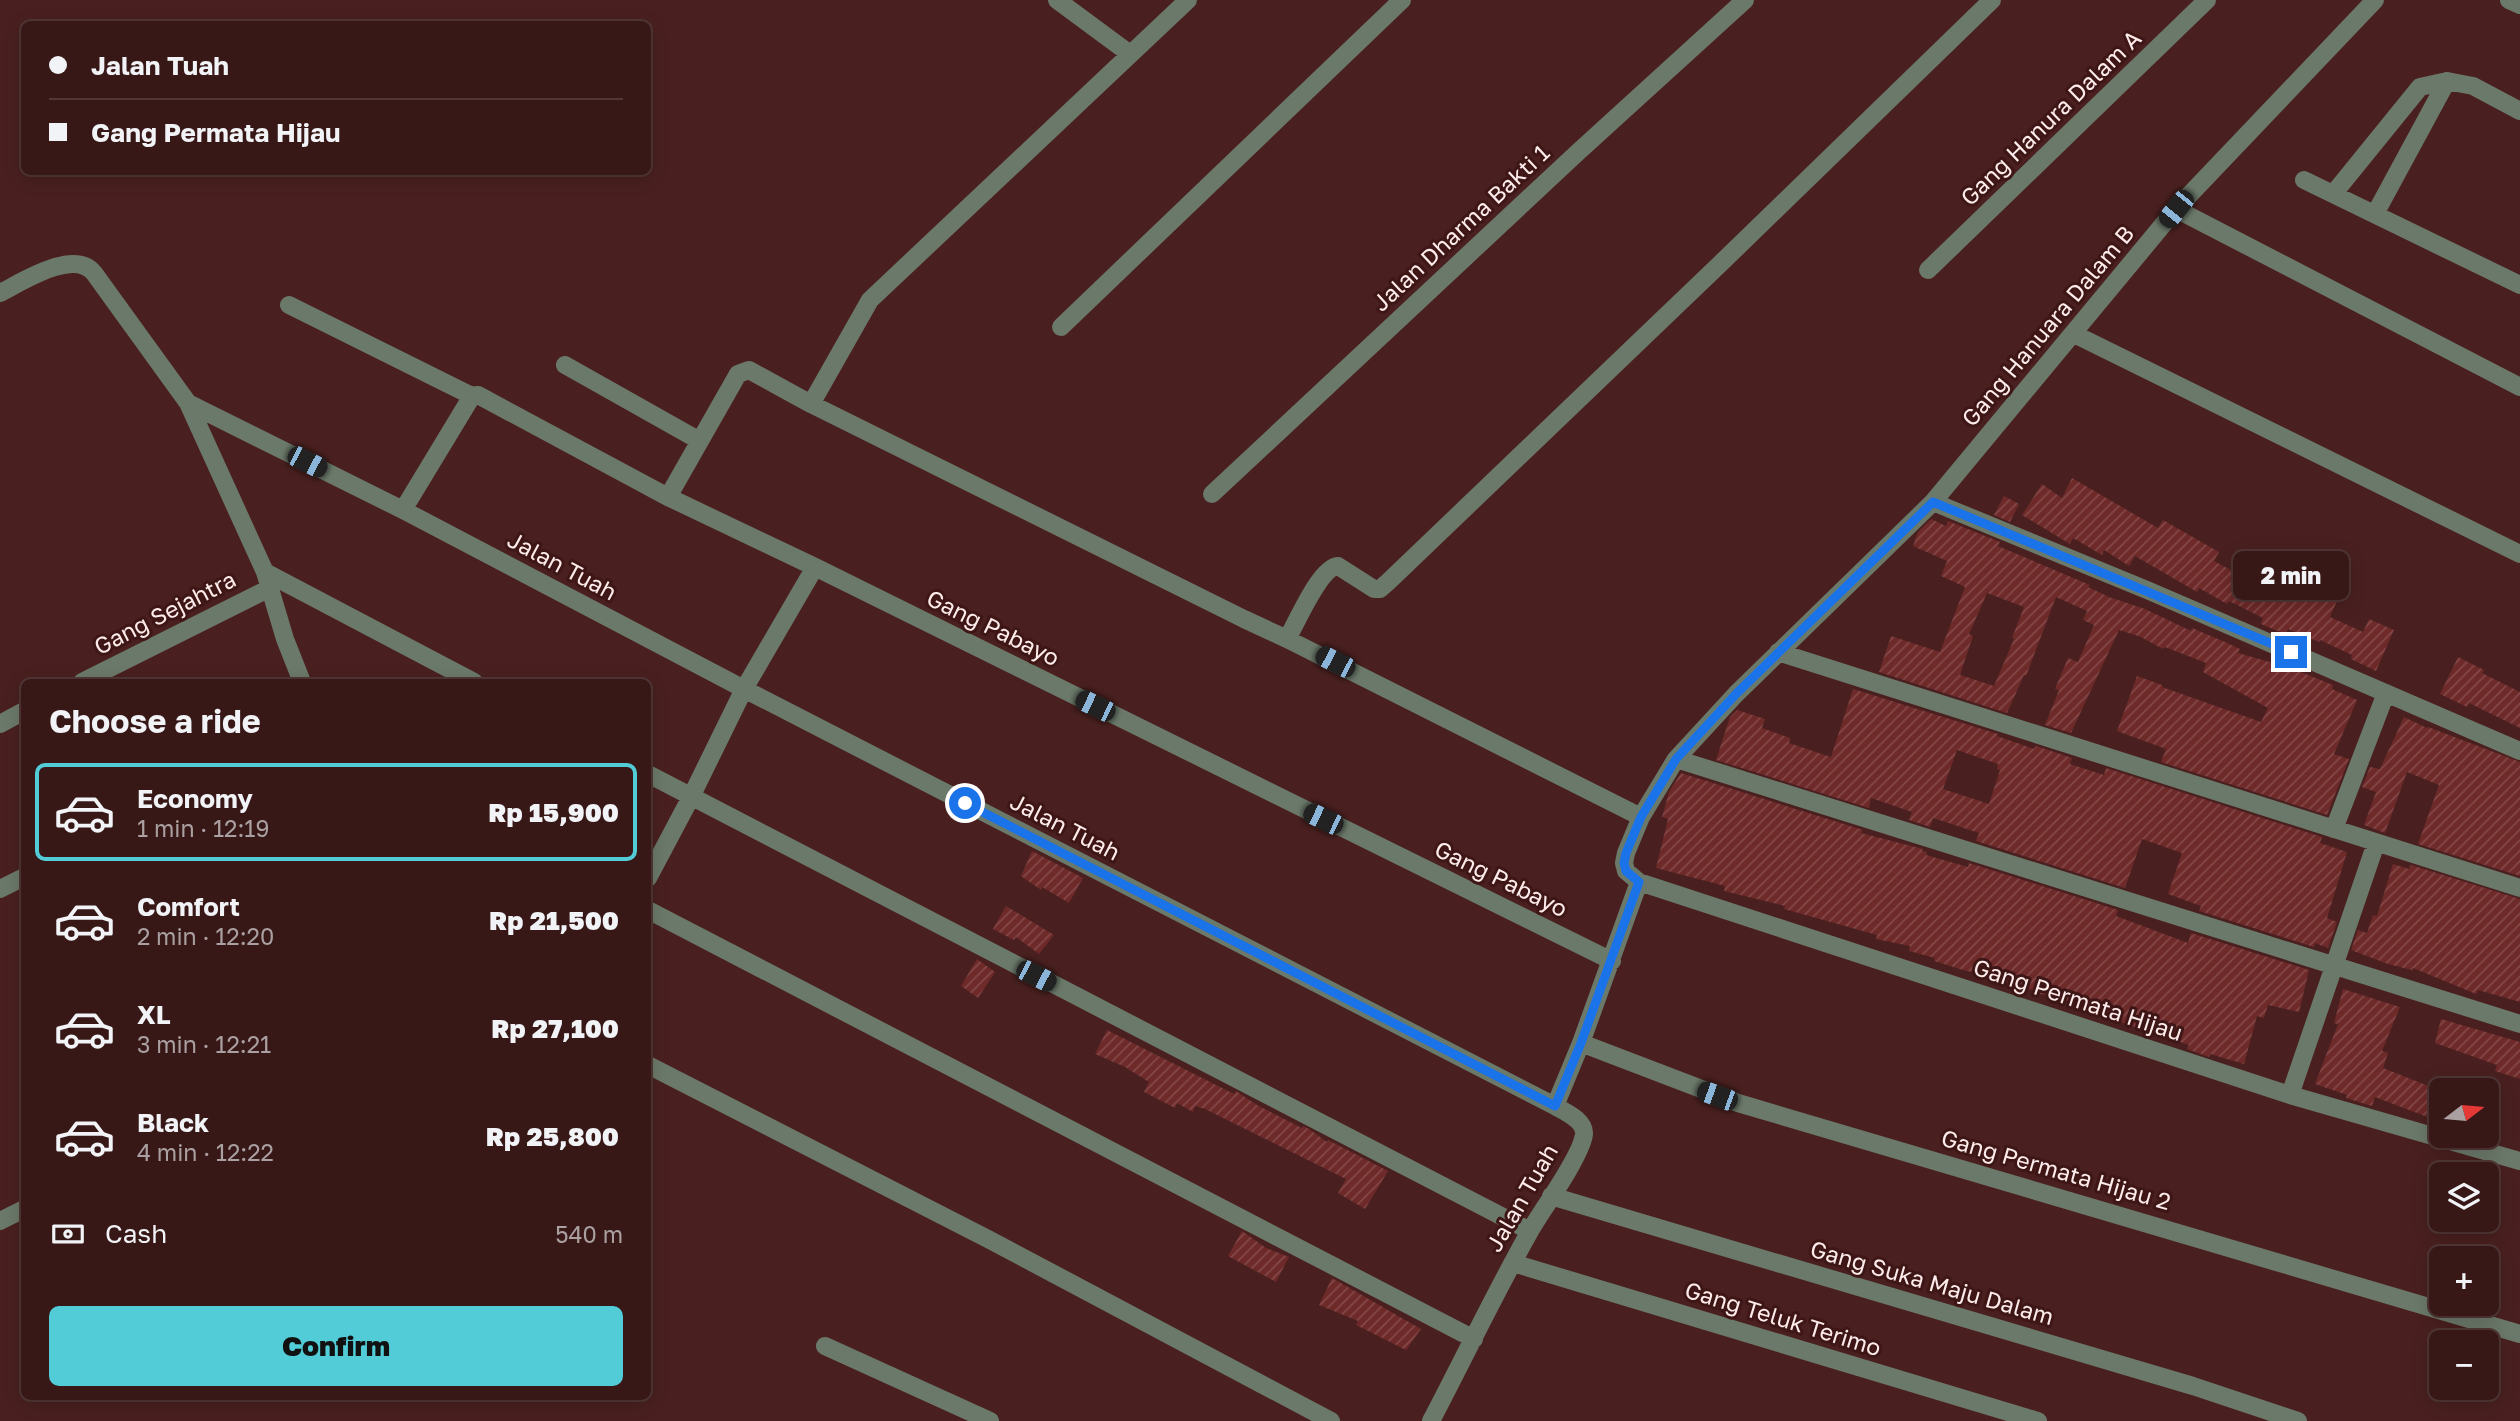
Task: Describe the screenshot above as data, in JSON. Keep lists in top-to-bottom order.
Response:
{
  "streets": {
    "street": [
      "Gang Hanura Dalam A",
      "Jalan Dharma Bakti 1",
      "Gang Hanuara Dalam B",
      "Jalan Tuah",
      "Gang Sejahtra",
      "Gang Pabayo",
      "Gang Permata Hijau",
      "Gang Permata Hijau 2",
      "Gang Suka Maju Dalam",
      "Gang Teluk Terimo"
    ]
  },
  "crossings": [
    ["Gang Hanuara Dalam B", "Jalan Tuah"],
    ["Gang Hanuara Dalam B", "Gang Pabayo"],
    ["Gang Hanuara Dalam B", "Gang Permata Hijau"],
    ["Gang Hanuara Dalam B", "Gang Permata Hijau 2"],
    ["Jalan Tuah", "Gang Suka Maju Dalam"],
    ["Jalan Tuah", "Gang Teluk Terimo"]
  ],
  "north": "right",
  "page": {
    "banner": ["Jalan Tuah", "Gang Permata Hijau"],
    "bubble": "2 min",
    "heading": "Choose a ride",
    "list": [
      {
        "name": "Economy",
        "note": "1 min · 12:19",
        "value": "Rp 15,900"
      },
      {
        "name": "Comfort",
        "note": "2 min · 12:20",
        "value": "Rp 21,500"
      },
      {
        "name": "XL",
        "note": "3 min · 12:21",
        "value": "Rp 27,100"
      },
      {
        "name": "Black",
        "note": "4 min · 12:22",
        "value": "Rp 25,800"
      }
    ],
    "map_buttons": ["+", "−"],
    "pay": ["Cash", "540 m"],
    "buttons": "Confirm"
  }
}
